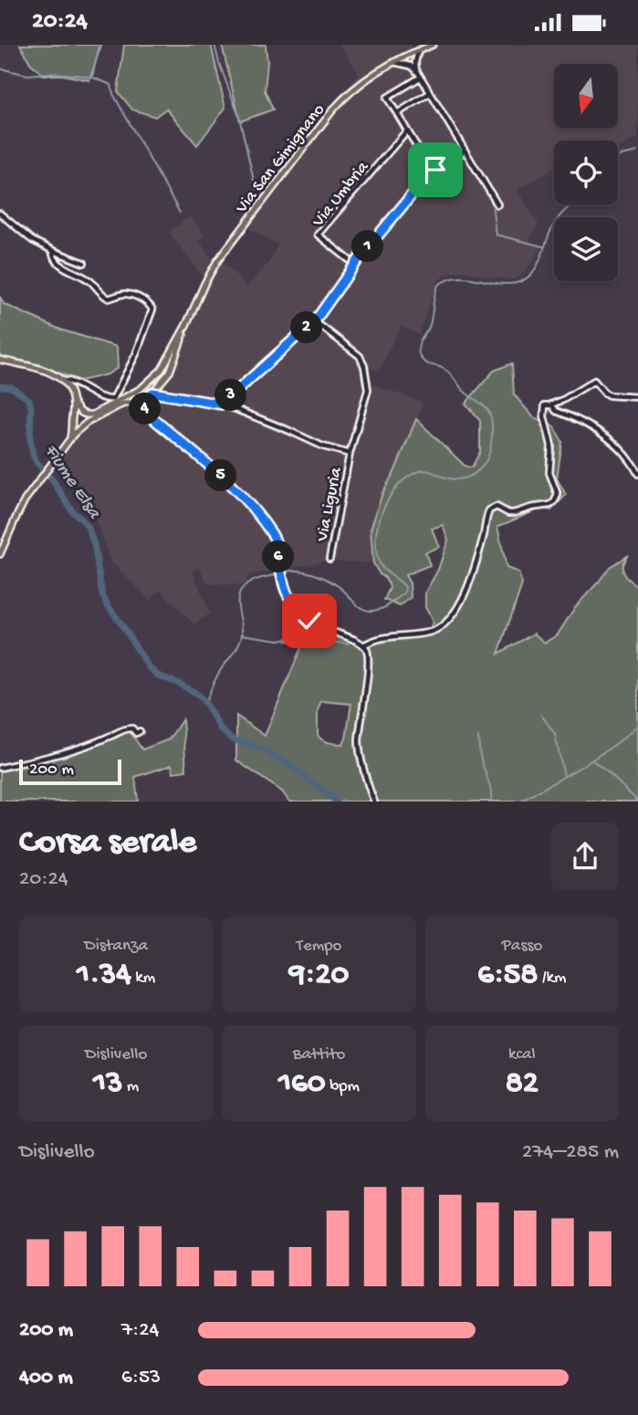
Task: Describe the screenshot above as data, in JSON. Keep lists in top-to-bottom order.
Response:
{
  "streets": {
    "main road": ["Via San Gimignano"],
    "street": ["Via Umbria", "Via Liguria"]
  },
  "water": ["Fiume Elsa"],
  "scale_bar": "200 m",
  "north": "bottom",
  "page": {
    "status": "20:24",
    "pins": [
      "1",
      "2",
      "3",
      "4",
      "5",
      "6"
    ],
    "scale": "200 m",
    "heading": ["Corsa serale", "20:24"],
    "stats": [
      ["Distanza", "1.34 km"],
      ["Tempo", "9:20"],
      ["Passo", "6:58 /km"],
      ["Dislivello", "13 m"],
      ["Battito", "160 bpm"],
      ["kcal", "82"]
    ],
    "chart": ["Dislivello", "274–285 m"],
    "list": [
      {
        "name": "200 m",
        "note": "7:24"
      },
      {
        "name": "400 m",
        "note": "6:53"
      }
    ]
  }
}
